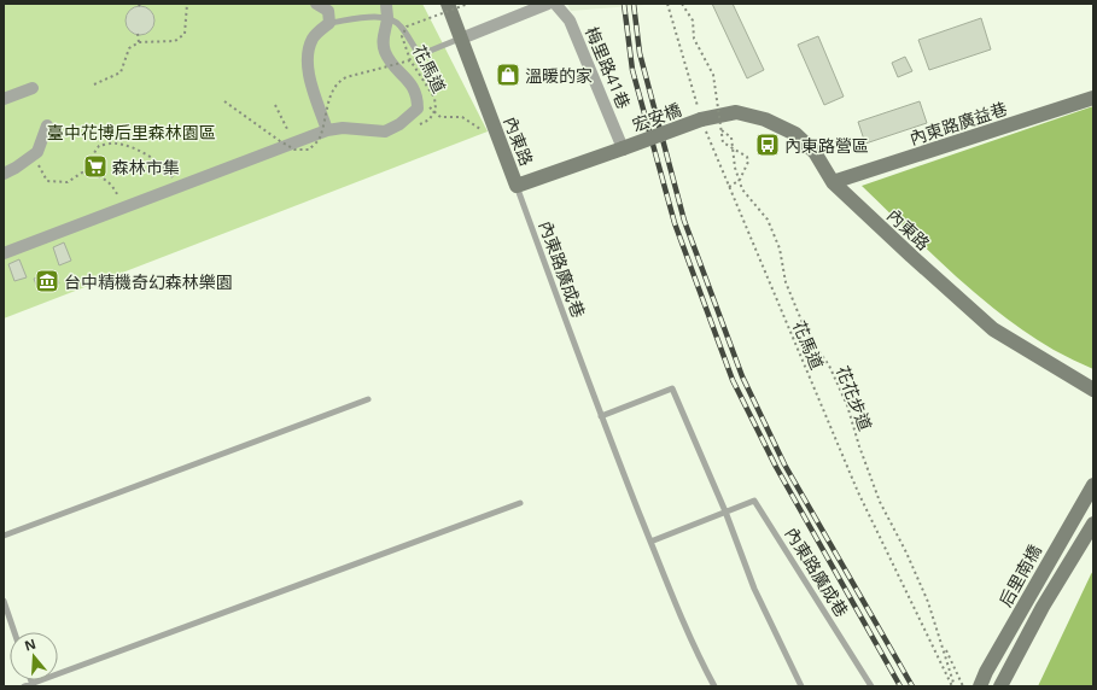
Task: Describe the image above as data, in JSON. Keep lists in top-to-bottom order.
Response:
{
  "streets": {
    "street": [
      "梅里路41巷",
      "宏安橋",
      "內東路廣益巷",
      "內東路",
      "后里南橋"
    ],
    "lane": ["內東路廣成巷"],
    "path": ["花馬道", "花花步道"]
  },
  "crossings": [
    ["梅里路41巷", "宏安橋"],
    ["梅里路41巷", "內東路"],
    ["花馬道", "宏安橋"],
    ["花馬道", "內東路"],
    ["花馬道", "花花步道"],
    ["宏安橋", "內東路"],
    ["內東路廣益巷", "內東路"],
    ["內東路", "內東路廣成巷"]
  ],
  "parks": ["臺中花博后里森林園區"],
  "places": {
    "shop": ["溫暖的家"],
    "bus stop": ["內東路營區"],
    "supermarket": ["森林市集"],
    "museum": ["台中精機奇幻森林樂園"]
  },
  "north": "top"
}
